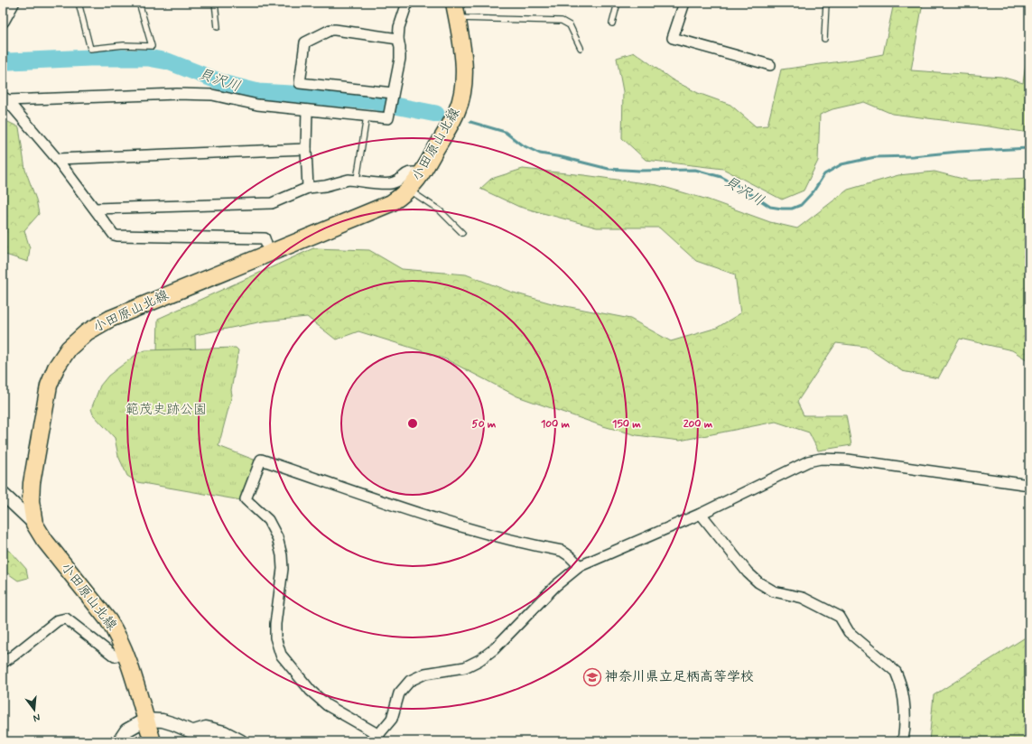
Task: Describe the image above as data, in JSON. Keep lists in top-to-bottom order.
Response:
{
  "streets": {
    "main road": ["小田原山北線"]
  },
  "water": ["貝沢川"],
  "parks": ["範茂史跡公園"],
  "places": {
    "school or university": ["神奈川県立足柄高等学校"]
  },
  "north": "bottom",
  "rings": [
    "50 m",
    "100 m",
    "150 m",
    "200 m"
  ]
}
